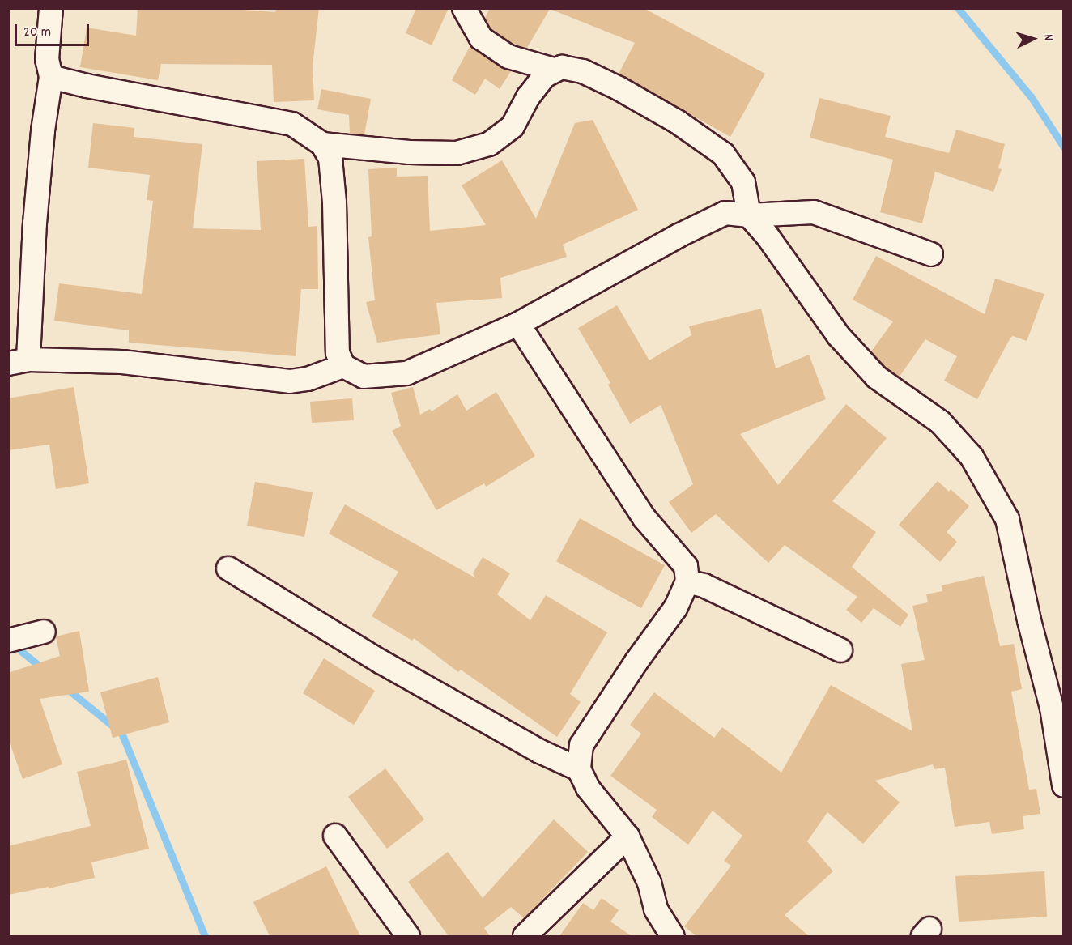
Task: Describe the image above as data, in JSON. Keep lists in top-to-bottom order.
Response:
{
  "scale_bar": "20 m",
  "north": "right"
}
